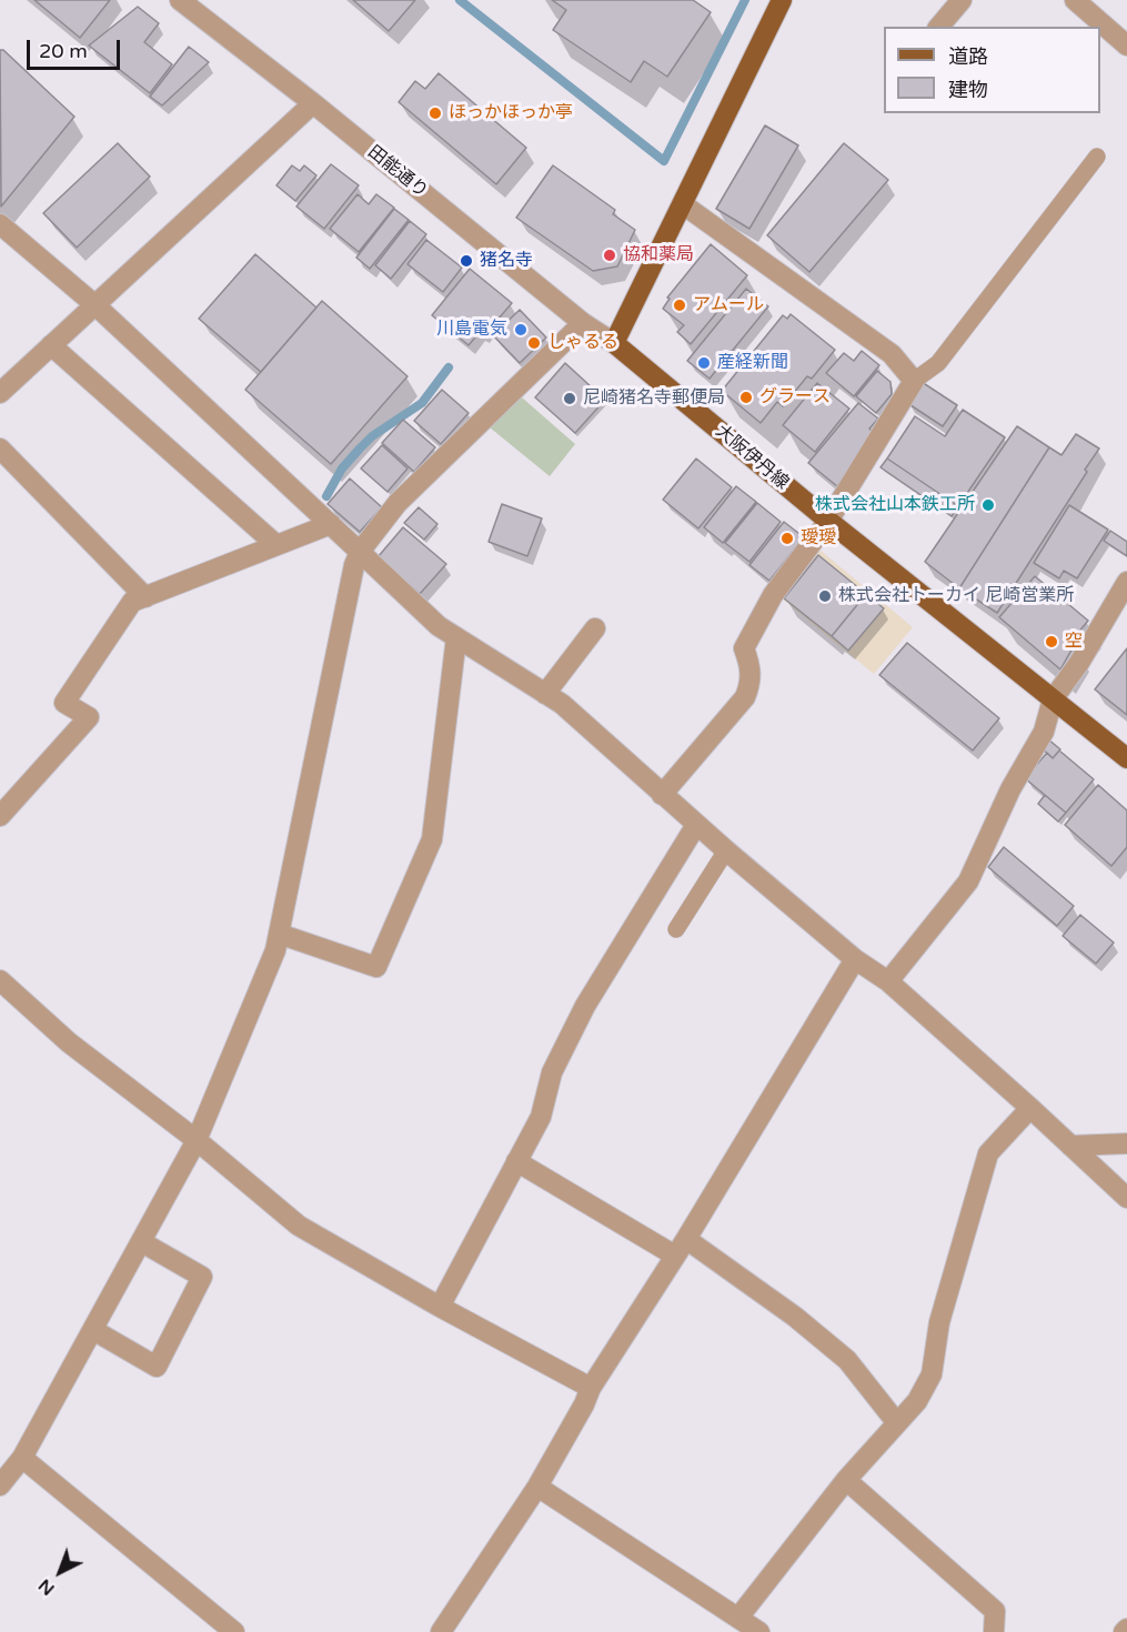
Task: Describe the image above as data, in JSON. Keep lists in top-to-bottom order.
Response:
{
  "streets": {
    "main road": ["大阪伊丹線"],
    "street": ["田能通り"]
  },
  "crossings": [
    ["田能通り", "大阪伊丹線"]
  ],
  "places": [
    "ほっかほっか亭",
    "協和薬局",
    "猪名寺",
    "アムール",
    "川島電気",
    "しゃるる",
    "産経新聞",
    "グラース",
    "尼崎猪名寺郵便局",
    "株式会社山本鉄工所",
    "璦璦",
    "株式会社トーカイ 尼崎営業所",
    "空"
  ],
  "legend": ["道路", "建物"],
  "scale_bar": "20 m",
  "north": "bottom left"
}
